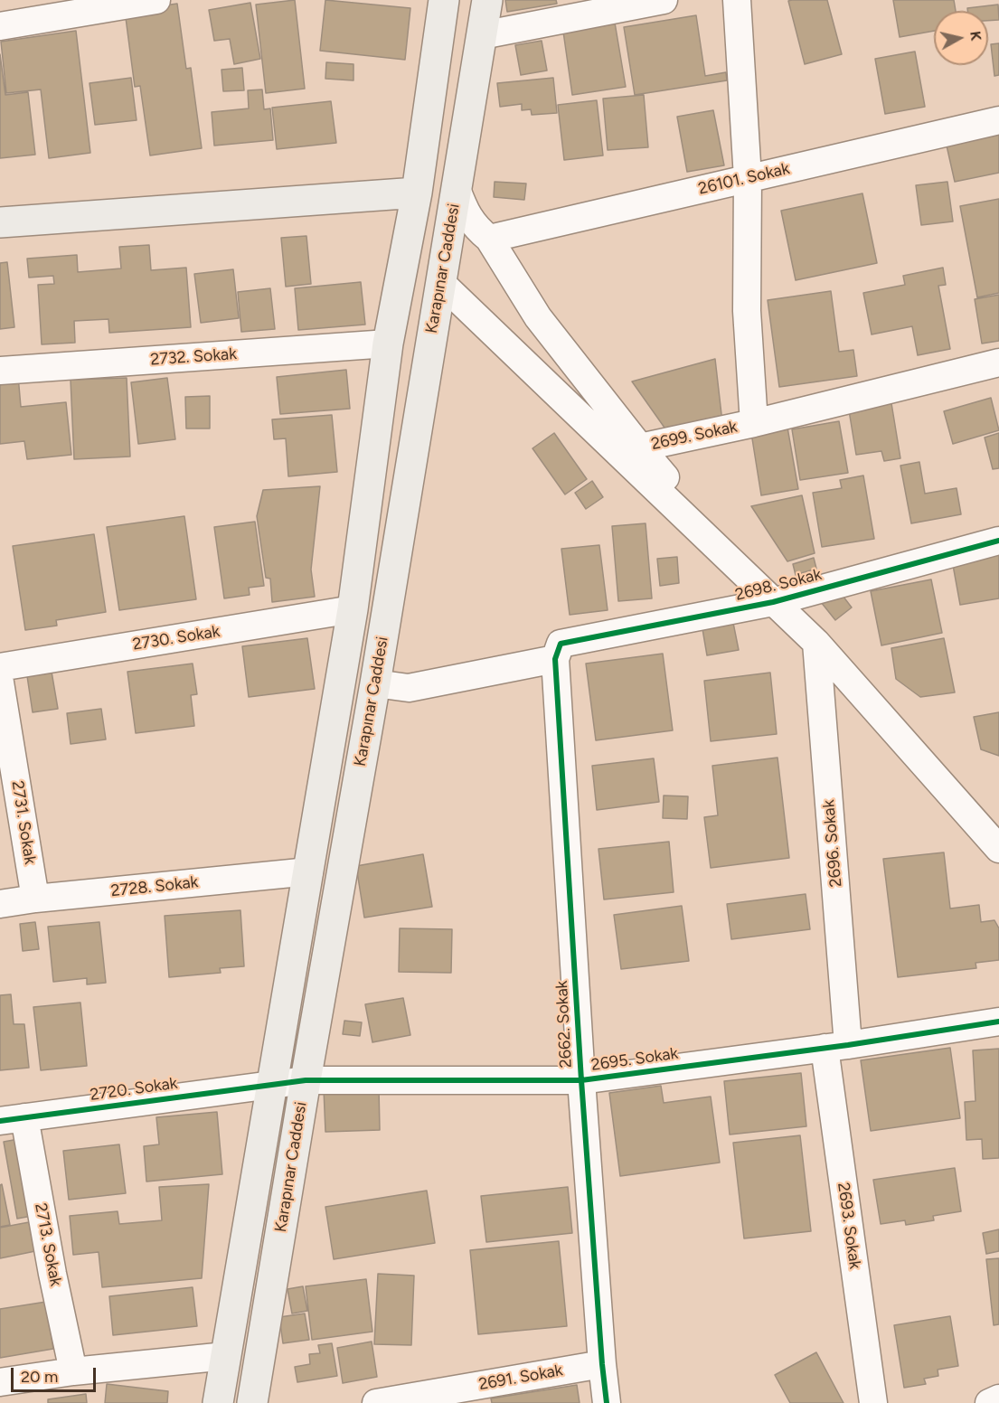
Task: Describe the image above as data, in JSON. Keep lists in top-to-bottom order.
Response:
{
  "streets": {
    "main road": ["Karapınar Caddesi"],
    "street": [
      "26101. Sokak",
      "2732. Sokak",
      "2699. Sokak",
      "2698. Sokak",
      "2730. Sokak",
      "2731. Sokak",
      "2696. Sokak",
      "2728. Sokak",
      "2662. Sokak",
      "2695. Sokak",
      "2720. Sokak",
      "2693. Sokak",
      "2713. Sokak",
      "2691. Sokak"
    ]
  },
  "crossings": [
    ["26101. Sokak", "2699. Sokak"],
    ["Karapınar Caddesi", "2732. Sokak"],
    ["Karapınar Caddesi", "2699. Sokak"],
    ["Karapınar Caddesi", "2698. Sokak"],
    ["Karapınar Caddesi", "2730. Sokak"],
    ["Karapınar Caddesi", "2728. Sokak"],
    ["Karapınar Caddesi", "2695. Sokak"],
    ["Karapınar Caddesi", "2720. Sokak"],
    ["2698. Sokak", "2662. Sokak"],
    ["2731. Sokak", "2728. Sokak"],
    ["2696. Sokak", "2695. Sokak"],
    ["2696. Sokak", "2693. Sokak"],
    ["2662. Sokak", "2695. Sokak"],
    ["2662. Sokak", "2691. Sokak"],
    ["2695. Sokak", "2720. Sokak"],
    ["2695. Sokak", "2693. Sokak"],
    ["2720. Sokak", "2713. Sokak"]
  ],
  "scale_bar": "20 m",
  "north": "right"
}
